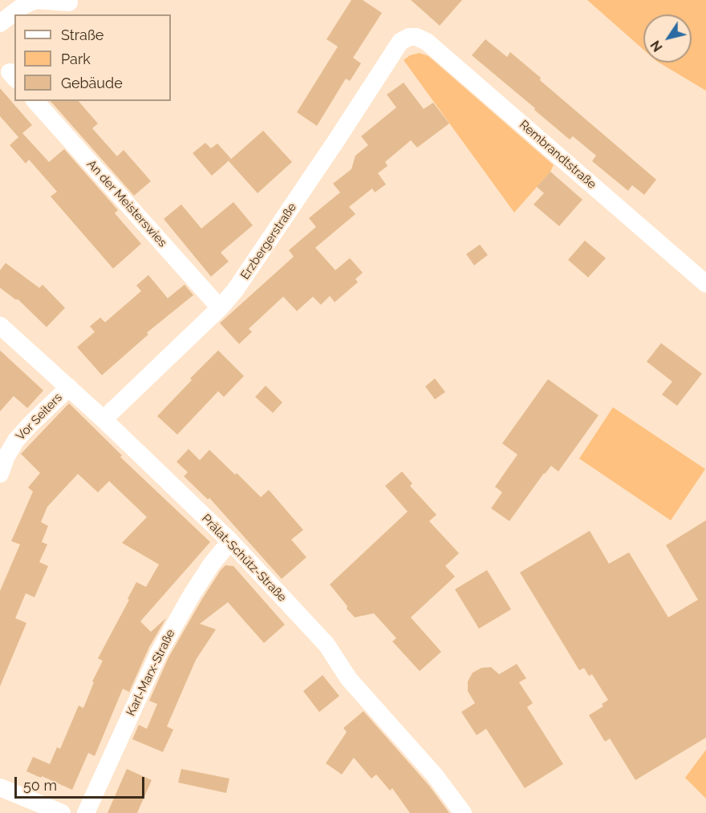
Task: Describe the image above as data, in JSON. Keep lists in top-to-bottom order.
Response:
{
  "streets": {
    "street": [
      "Rembrandtstraße",
      "An der Meisterswies",
      "Erzbergerstraße",
      "Vor Seiters",
      "Prälat-Schütz-Straße",
      "Karl-Marx-Straße"
    ]
  },
  "crossings": [
    ["Rembrandtstraße", "Erzbergerstraße"],
    ["An der Meisterswies", "Erzbergerstraße"],
    ["Erzbergerstraße", "Prälat-Schütz-Straße"],
    ["Vor Seiters", "Prälat-Schütz-Straße"],
    ["Prälat-Schütz-Straße", "Karl-Marx-Straße"]
  ],
  "legend": ["Straße", "Park", "Gebäude"],
  "scale_bar": "50 m",
  "north": "bottom left"
}
